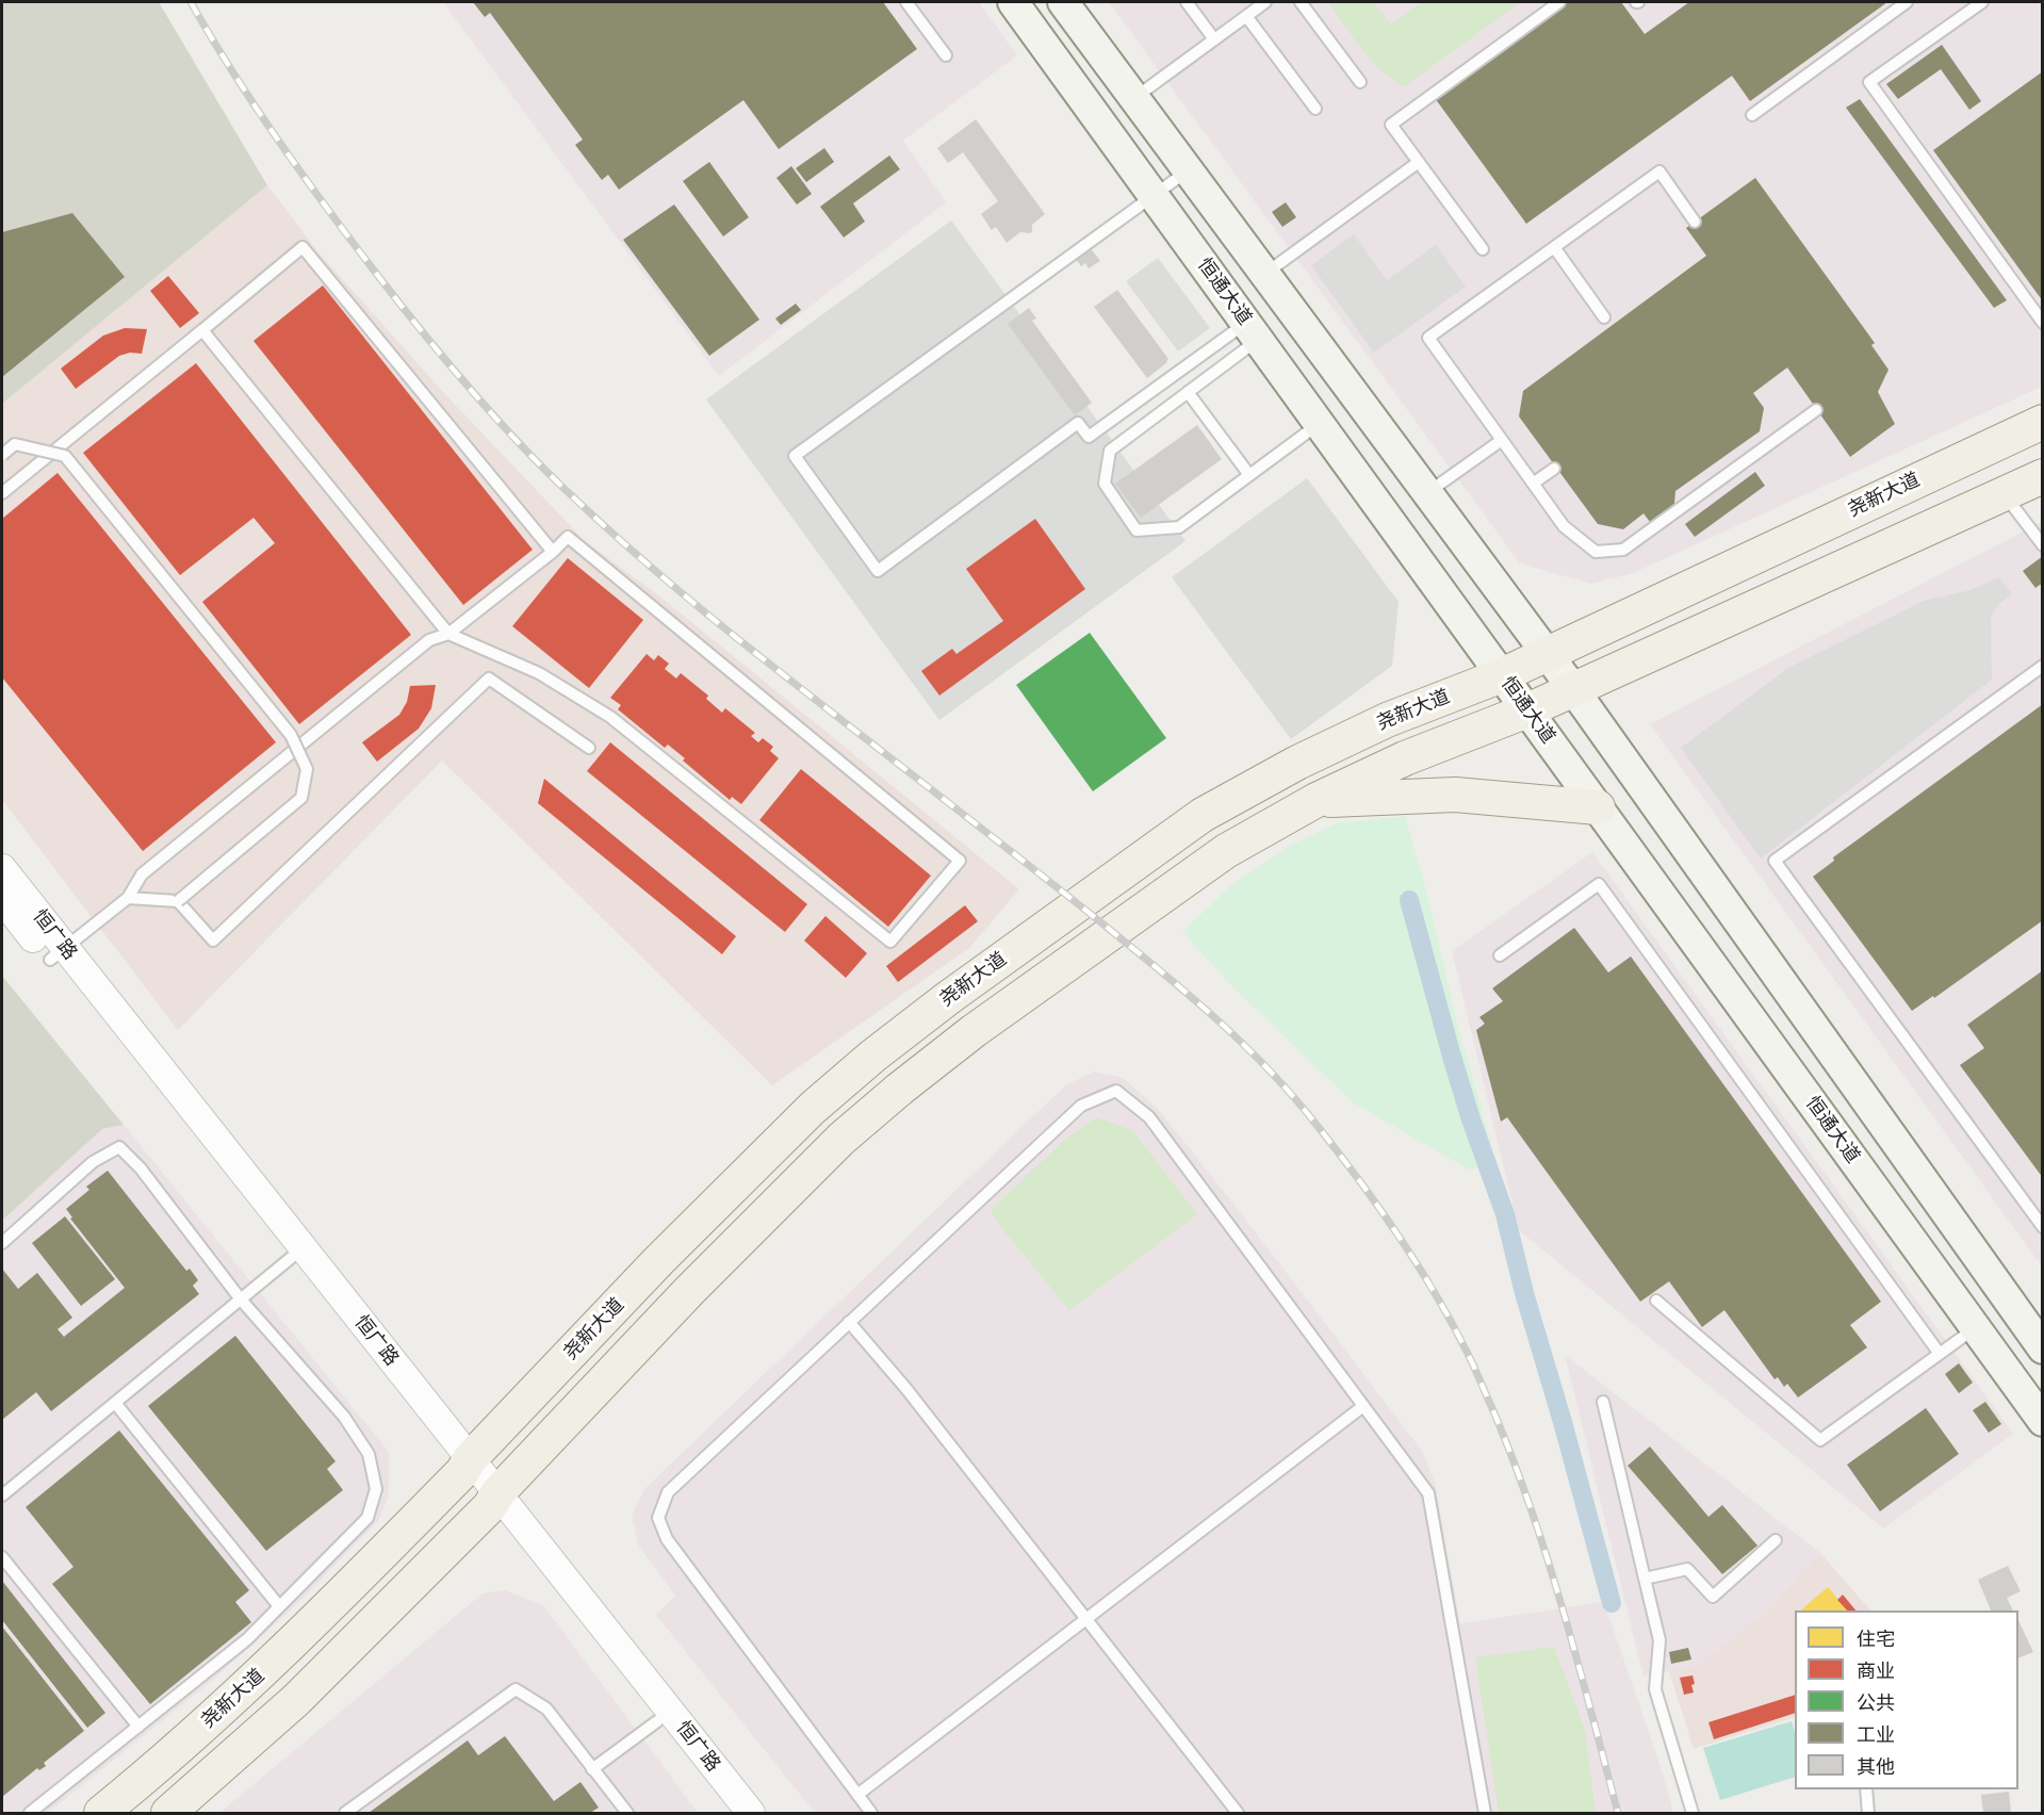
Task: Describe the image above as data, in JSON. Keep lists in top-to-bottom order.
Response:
{
  "streets": {
    "main road": ["恒通大道", "尧新大道"],
    "street": ["恒广路"]
  },
  "crossings": [
    ["恒通大道", "尧新大道"],
    ["尧新大道", "恒广路"]
  ],
  "legend": [
    "住宅",
    "商业",
    "公共",
    "工业",
    "其他"
  ]
}
